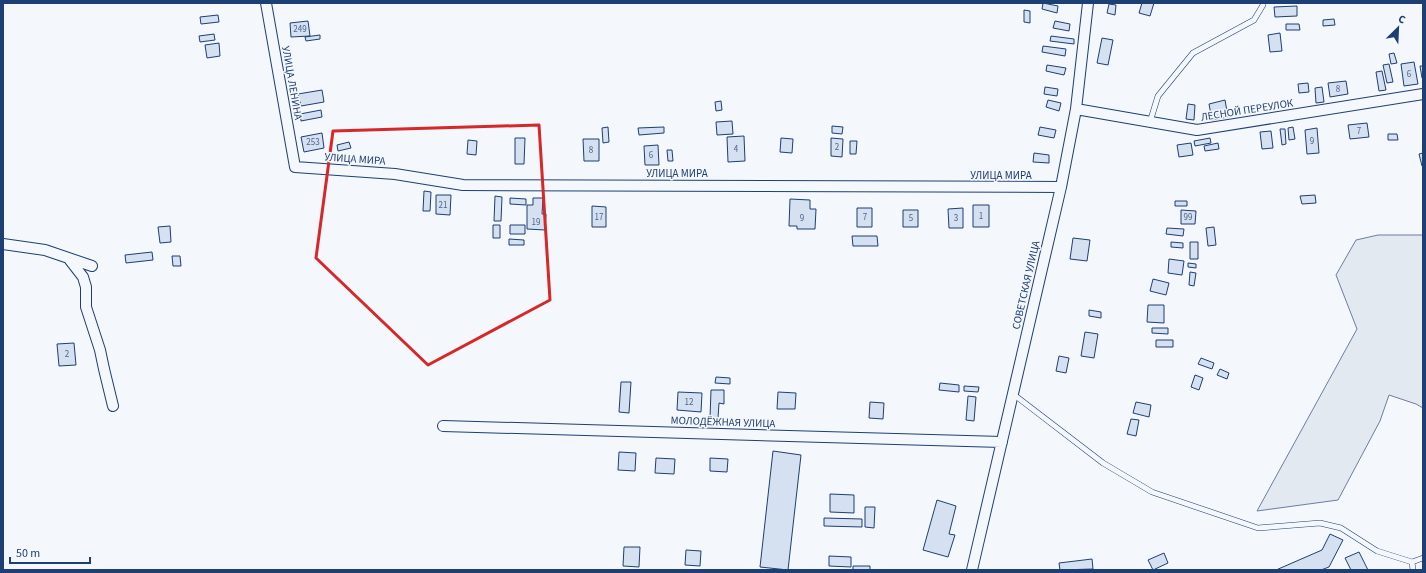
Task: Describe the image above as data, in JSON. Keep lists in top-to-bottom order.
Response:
{
  "streets": {
    "street": [
      "УЛИЦА ЛЕНИНА",
      "ЛЕСНОЙ ПЕРЕУЛОК",
      "УЛИЦА МИРА",
      "СОВЕТСКАЯ УЛИЦА",
      "МОЛОДЁЖНАЯ УЛИЦА"
    ]
  },
  "crossings": [
    ["УЛИЦА ЛЕНИНА", "УЛИЦА МИРА"],
    ["ЛЕСНОЙ ПЕРЕУЛОК", "СОВЕТСКАЯ УЛИЦА"],
    ["УЛИЦА МИРА", "СОВЕТСКАЯ УЛИЦА"],
    ["СОВЕТСКАЯ УЛИЦА", "МОЛОДЁЖНАЯ УЛИЦА"]
  ],
  "house_numbers": [
    "249",
    "6",
    "8",
    "7",
    "9",
    "253",
    "2",
    "4",
    "8",
    "6",
    "21",
    "1",
    "17",
    "7",
    "99",
    "9",
    "5",
    "3",
    "19",
    "2",
    "12"
  ],
  "scale_bar": "50 m",
  "north": "top right"
}
